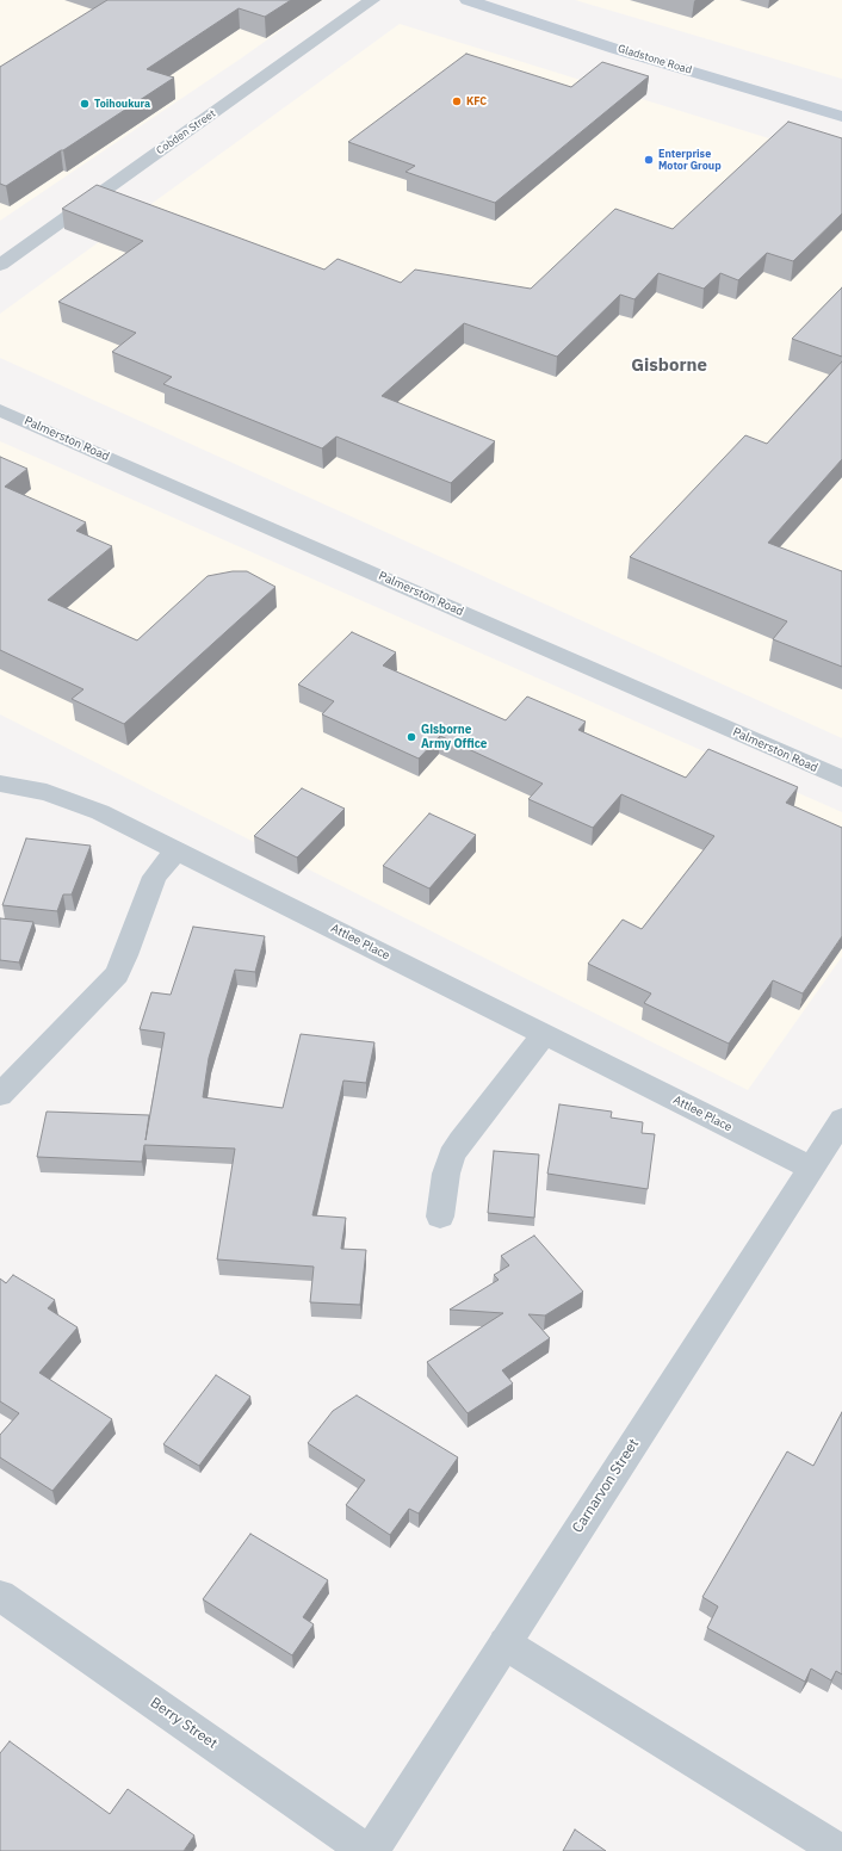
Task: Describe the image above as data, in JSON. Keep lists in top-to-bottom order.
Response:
{
  "streets": {
    "main road": ["Gladstone Road"],
    "street": [
      "Cobden Street",
      "Palmerston Road",
      "Attlee Place",
      "Carnarvon Street",
      "Berry Street"
    ]
  },
  "crossings": [
    ["Attlee Place", "Carnarvon Street"]
  ],
  "districts": ["Gisborne"],
  "places": [
    "KFC",
    "Toihoukura",
    "Enterprise Motor Group",
    "Gisborne Army Office"
  ]
}
